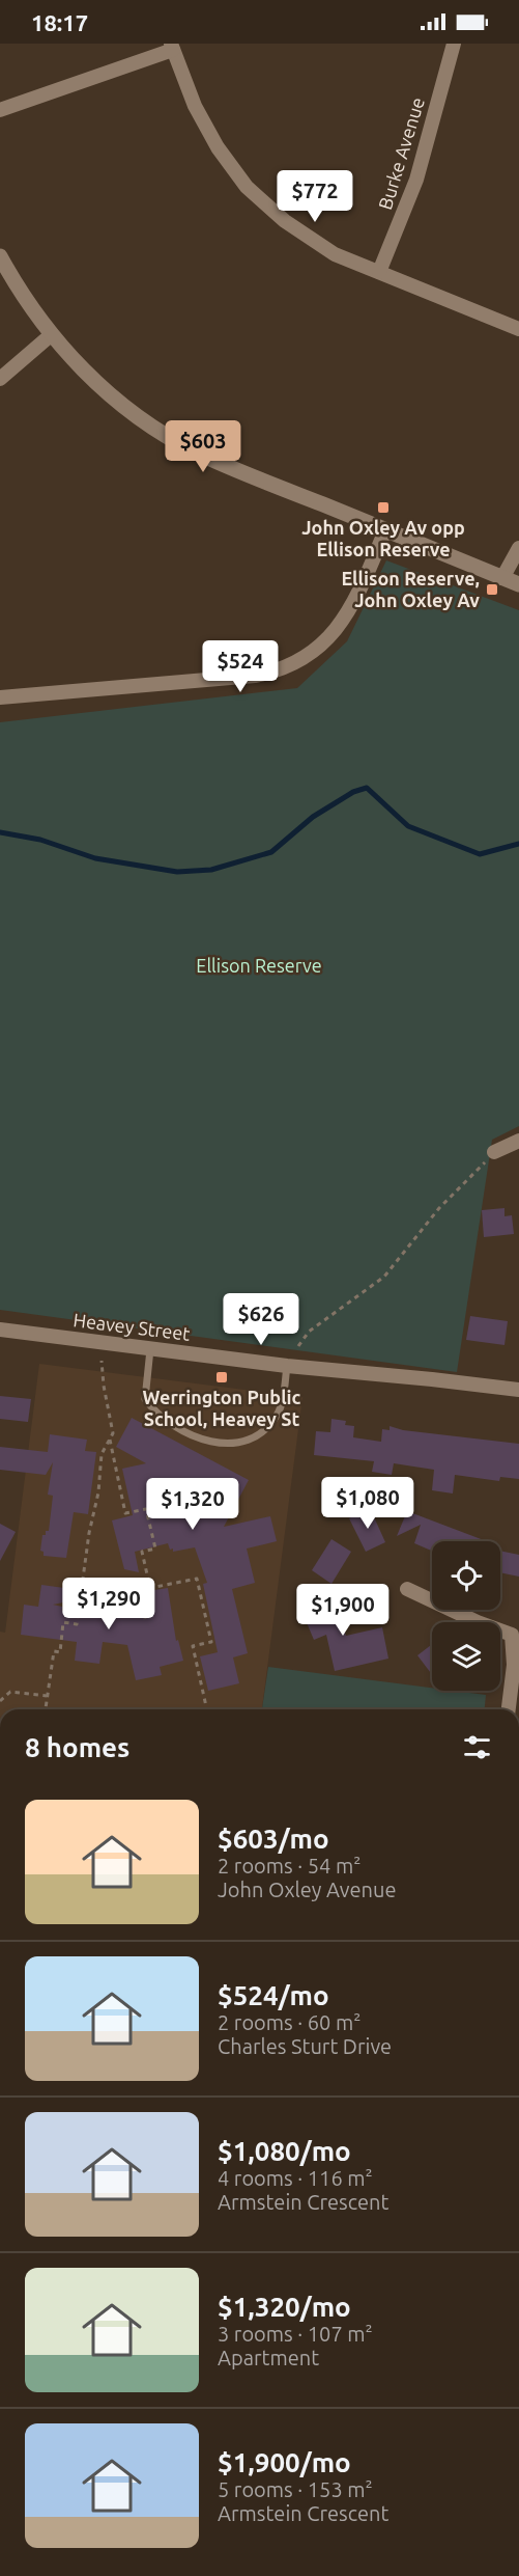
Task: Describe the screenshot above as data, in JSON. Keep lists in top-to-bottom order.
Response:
{
  "streets": {
    "street": ["Burke Avenue", "Heavey Street"]
  },
  "parks": ["Ellison Reserve"],
  "places": {
    "transit": ["John Oxley Av opp Ellison Reserve", "Ellison Reserve, John Oxley Av", "Werrington Public School, Heavey St"]
  },
  "page": {
    "status": "18:17",
    "price": [
      "$772",
      "$603",
      "$524",
      "$626",
      "$1,080",
      "$1,320",
      "$1,290",
      "$1,900"
    ],
    "heading": "8 homes",
    "list": [
      {
        "name": "$603/mo",
        "note": "2 rooms · 54 m² · John Oxley Avenue"
      },
      {
        "name": "$524/mo",
        "note": "2 rooms · 60 m² · Charles Sturt Drive"
      },
      {
        "name": "$1,080/mo",
        "note": "4 rooms · 116 m² · Armstein Crescent"
      },
      {
        "name": "$1,320/mo",
        "note": "3 rooms · 107 m² · Apartment"
      },
      {
        "name": "$1,900/mo",
        "note": "5 rooms · 153 m² · Armstein Crescent"
      }
    ]
  }
}
